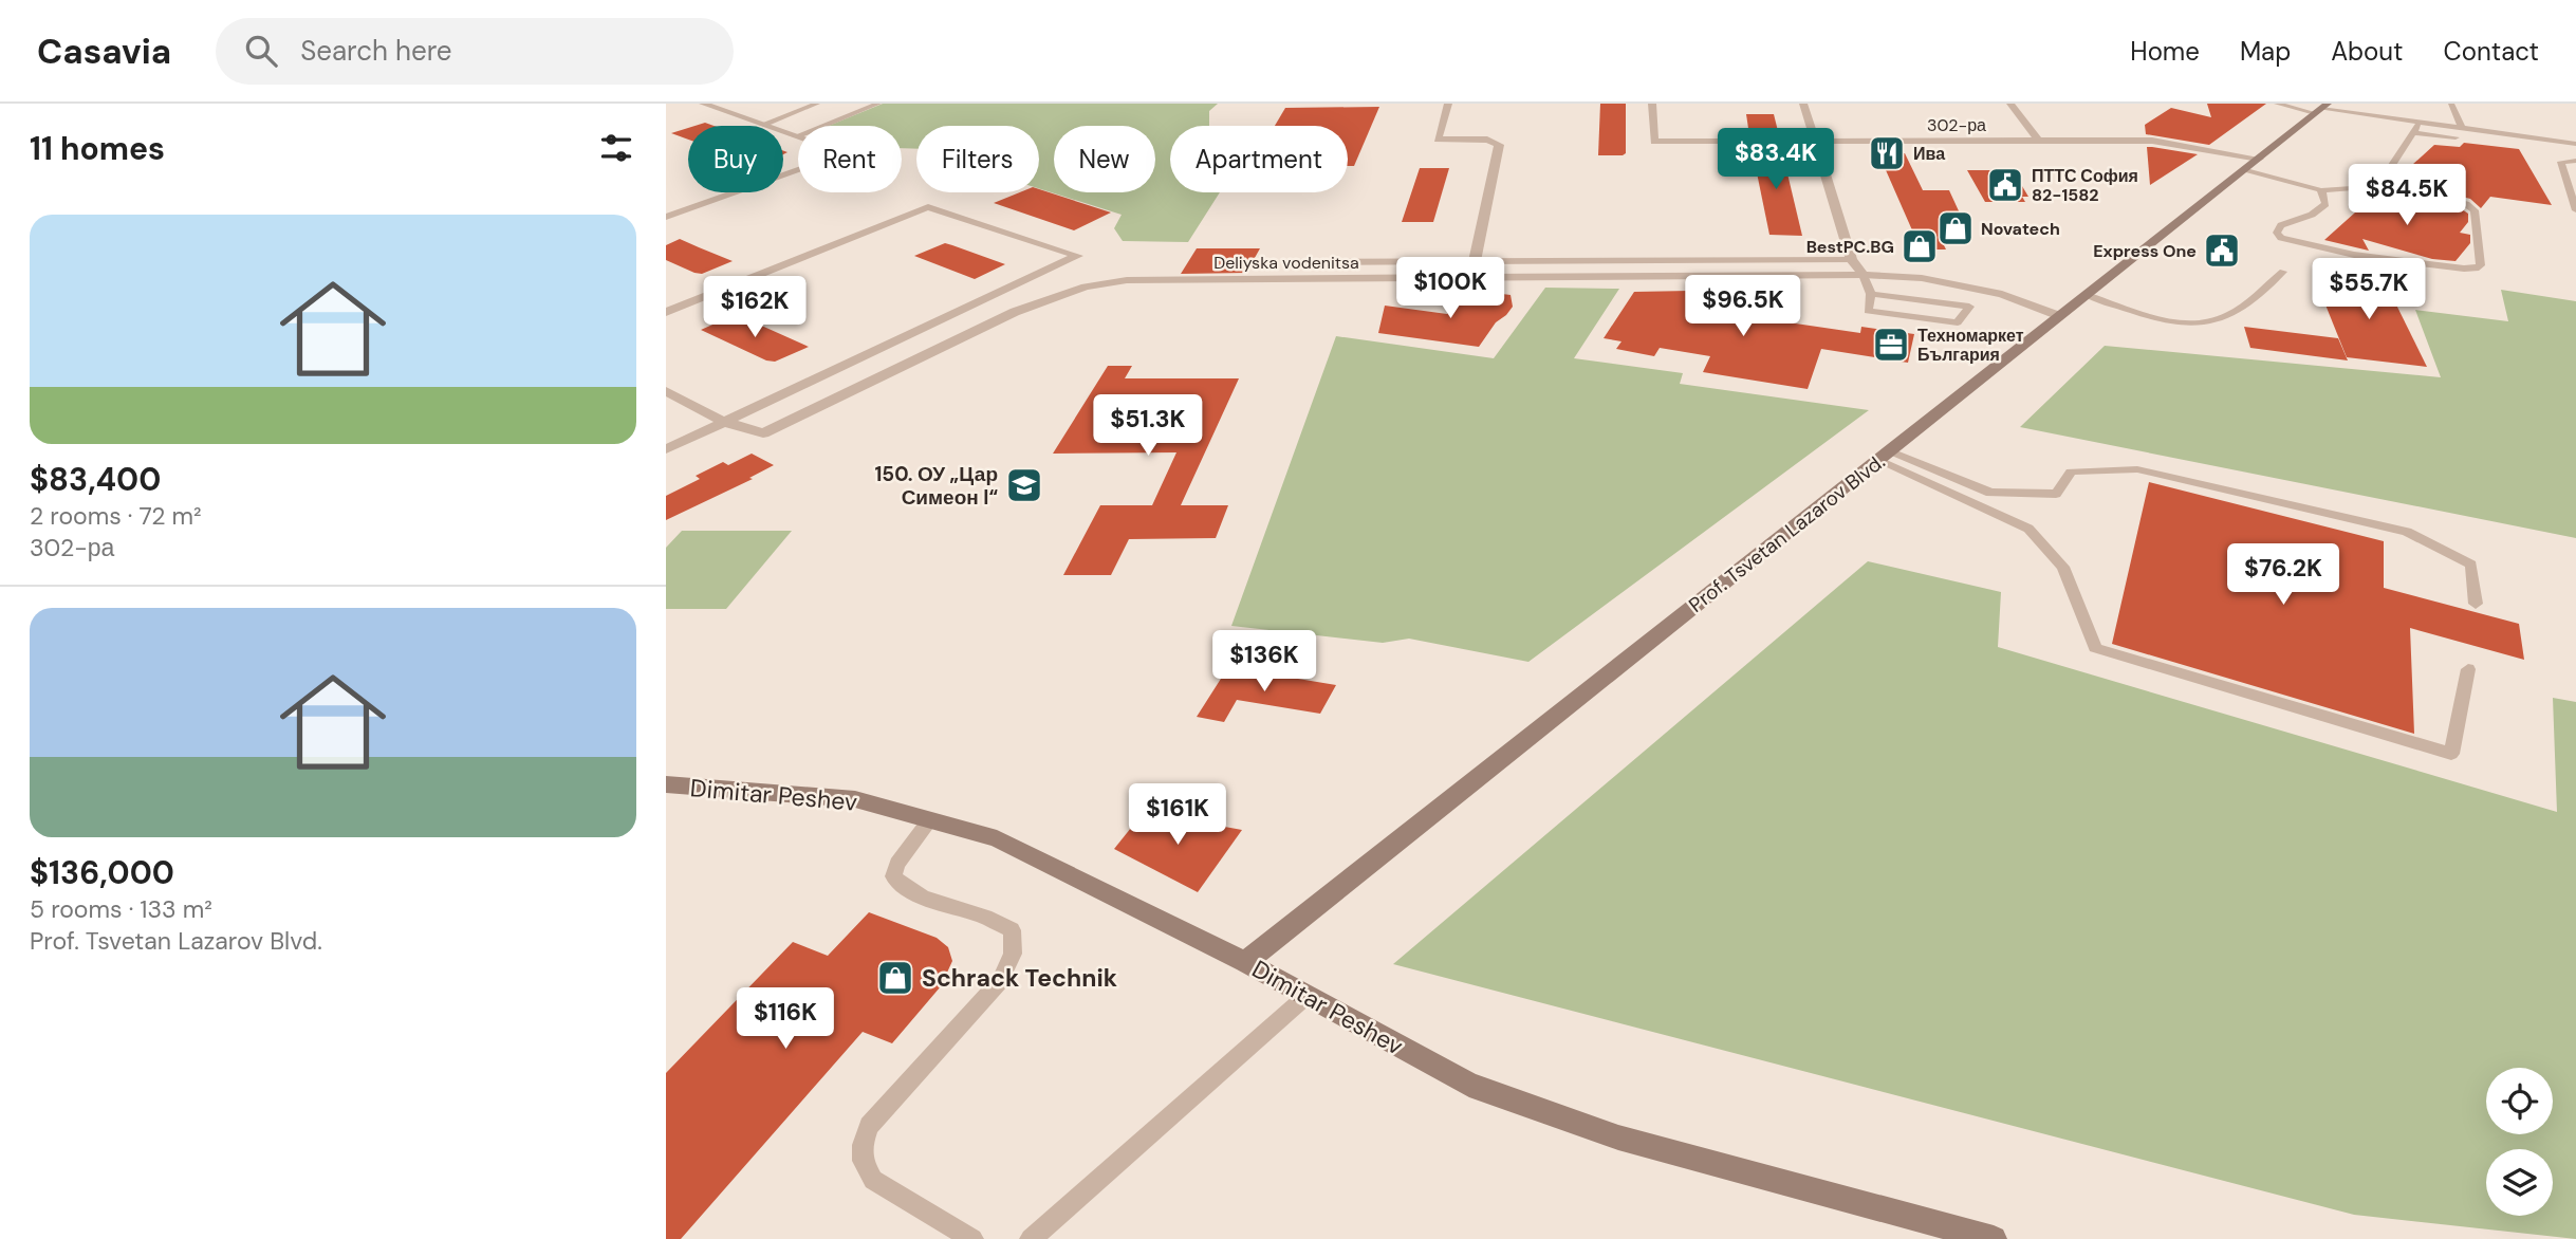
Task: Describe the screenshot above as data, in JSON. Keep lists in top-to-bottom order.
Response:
{
  "streets": {
    "main road": ["Prof. Tsvetan Lazarov Blvd.", "Dimitar Peshev"],
    "street": ["302-ра", "Deliyska vodenitsa"]
  },
  "crossings": [
    ["302-ра", "Prof. Tsvetan Lazarov Blvd."],
    ["Deliyska vodenitsa", "Prof. Tsvetan Lazarov Blvd."],
    ["Prof. Tsvetan Lazarov Blvd.", "Dimitar Peshev"]
  ],
  "places": {
    "restaurant": ["Ива"],
    "public building": ["ПТТС София 82-1582", "Express One"],
    "shop": ["Novatech", "BestPC.BG", "Schrack Technik"],
    "office": ["Техномаркет България"],
    "school or university": ["150. ОУ „Цар Симеон I“"]
  },
  "page": {
    "header": "Casavia",
    "search": "Search here",
    "nav": [
      "Home",
      "Map",
      "About",
      "Contact"
    ],
    "heading": "11 homes",
    "chip": [
      "Buy",
      "Rent",
      "Filters",
      "New",
      "Apartment"
    ],
    "price": [
      "$83.4K",
      "$84.5K",
      "$100K",
      "$55.7K",
      "$96.5K",
      "$162K",
      "$51.3K",
      "$76.2K",
      "$136K",
      "$161K",
      "$116K"
    ],
    "list": [
      {
        "name": "$83,400",
        "note": "2 rooms · 72 m² · 302-ра"
      },
      {
        "name": "$136,000",
        "note": "5 rooms · 133 m² · Prof. Tsvetan Lazarov Blvd."
      }
    ]
  }
}
